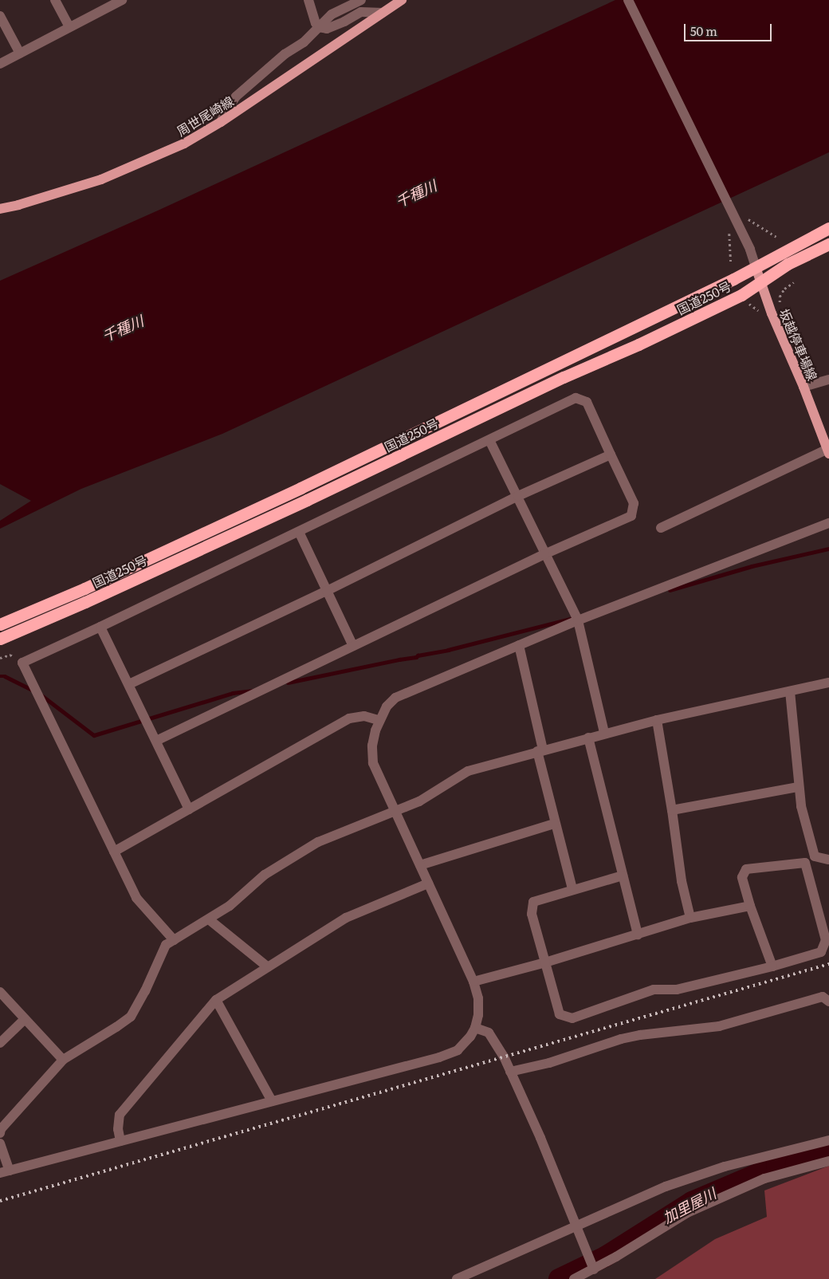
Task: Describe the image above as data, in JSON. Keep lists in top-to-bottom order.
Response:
{
  "streets": {
    "highway": ["国道250号"],
    "main road": ["周世尾崎線", "坂越停車場線"]
  },
  "crossings": [
    ["国道250号", "坂越停車場線"]
  ],
  "water": ["千種川", "加里屋川"],
  "scale_bar": "50 m"
}
